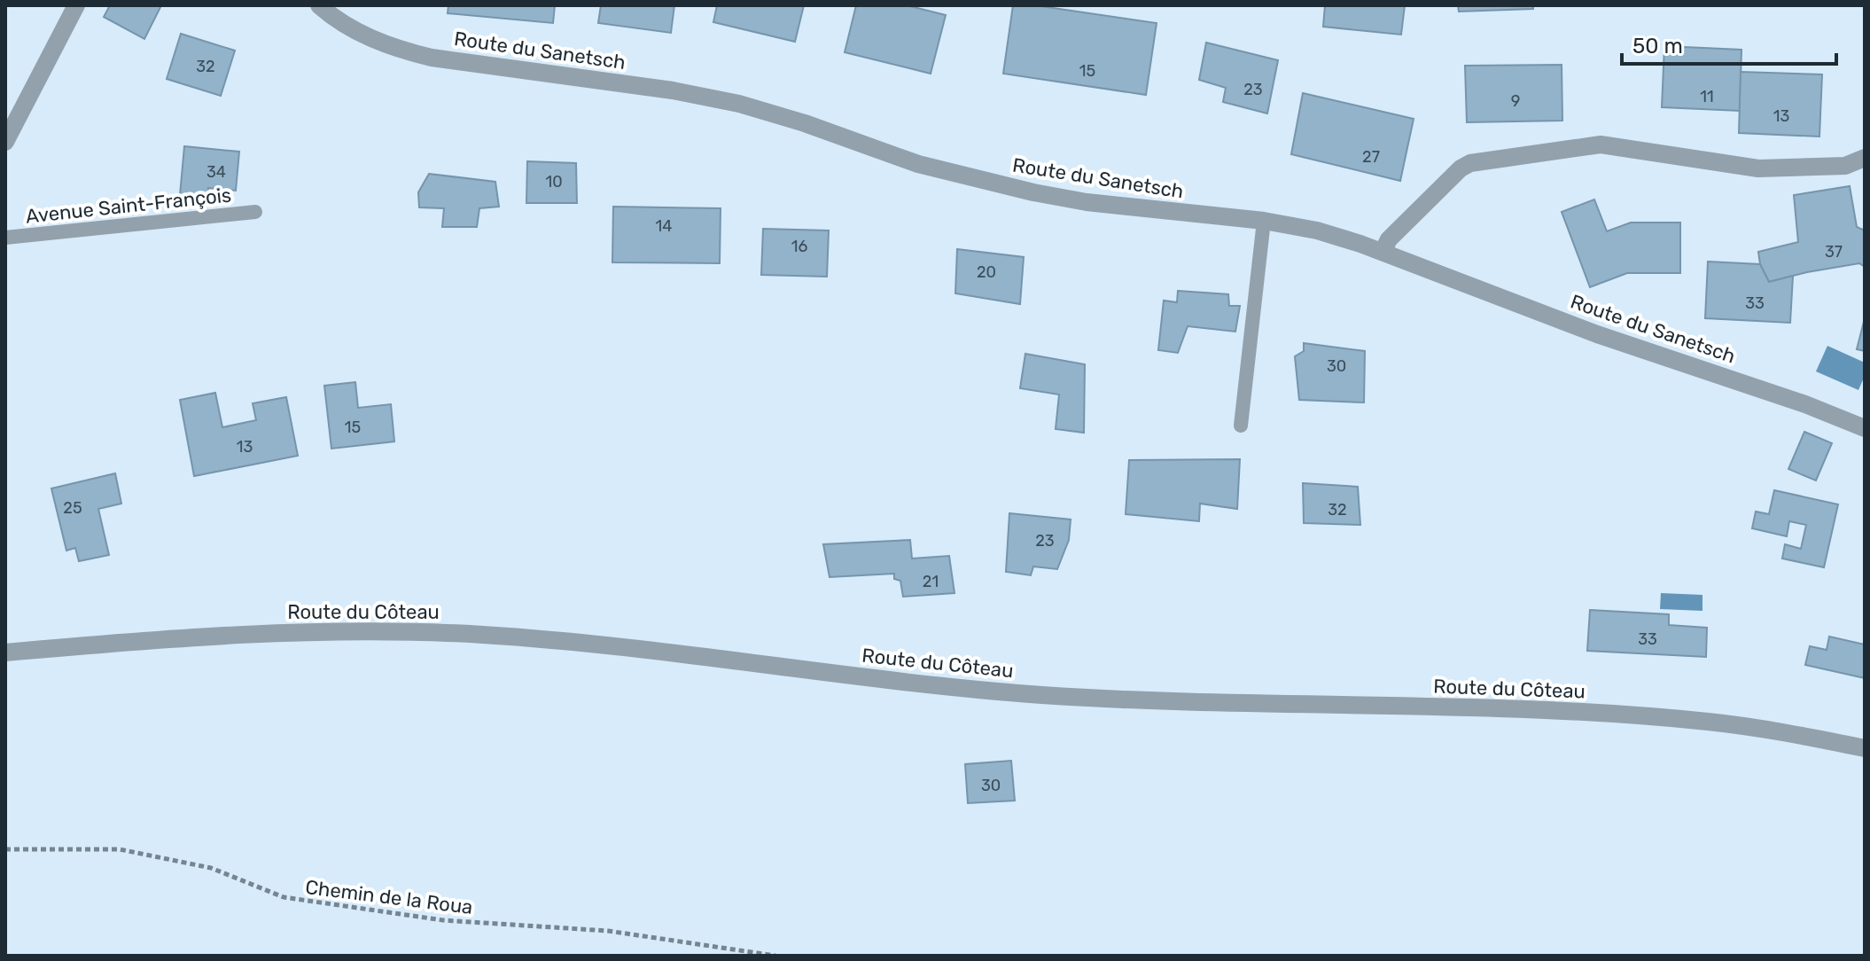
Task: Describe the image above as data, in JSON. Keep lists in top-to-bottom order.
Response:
{
  "streets": {
    "street": ["Route du Sanetsch", "Route du Côteau"],
    "lane": ["Avenue Saint-François"],
    "path": ["Chemin de la Roua"]
  },
  "house_numbers": [
    "32",
    "15",
    "23",
    "11",
    "9",
    "13",
    "27",
    "34",
    "10",
    "14",
    "16",
    "37",
    "20",
    "33",
    "30",
    "15",
    "13",
    "25",
    "32",
    "23",
    "21",
    "33",
    "30"
  ],
  "scale_bar": "50 m"
}
